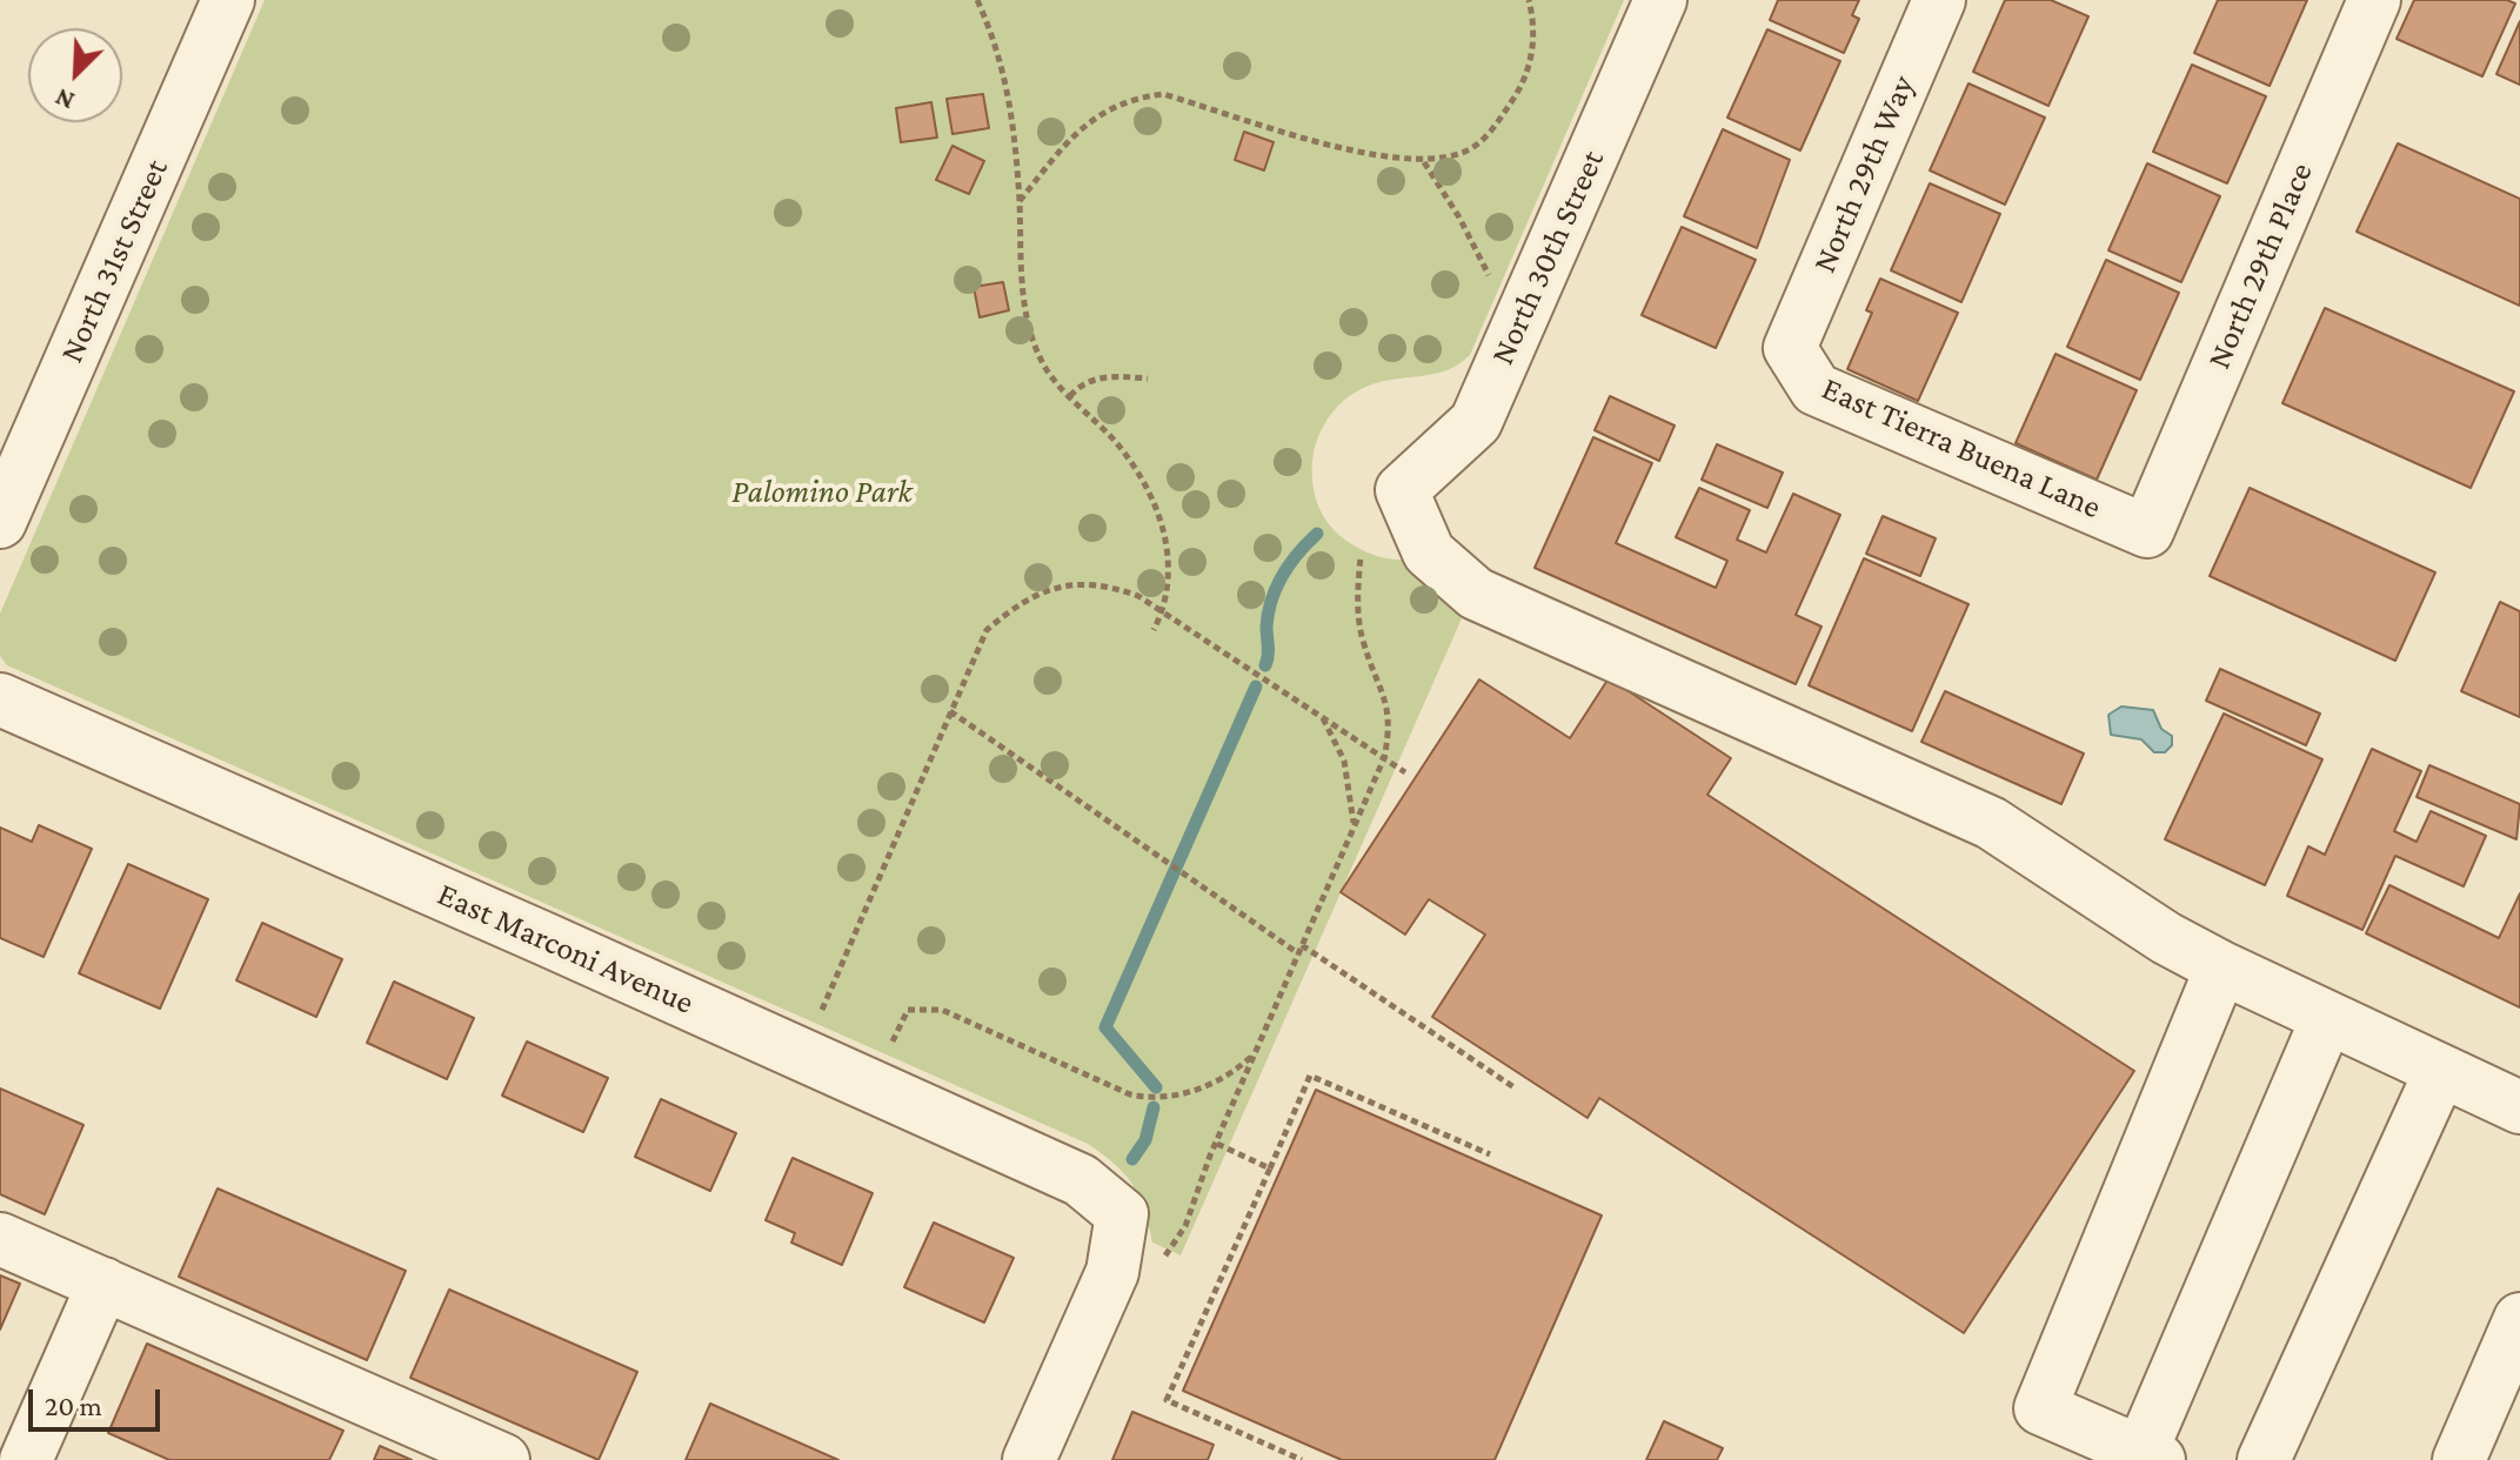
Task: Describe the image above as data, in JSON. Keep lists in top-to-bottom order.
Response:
{
  "streets": {
    "street": [
      "North 29th Way",
      "North 30th Street",
      "North 31st Street",
      "North 29th Place",
      "East Tierra Buena Lane",
      "East Marconi Avenue"
    ]
  },
  "crossings": [
    ["North 29th Way", "East Tierra Buena Lane"],
    ["North 29th Place", "East Tierra Buena Lane"]
  ],
  "parks": ["Palomino Park"],
  "scale_bar": "20 m",
  "north": "bottom left"
}
